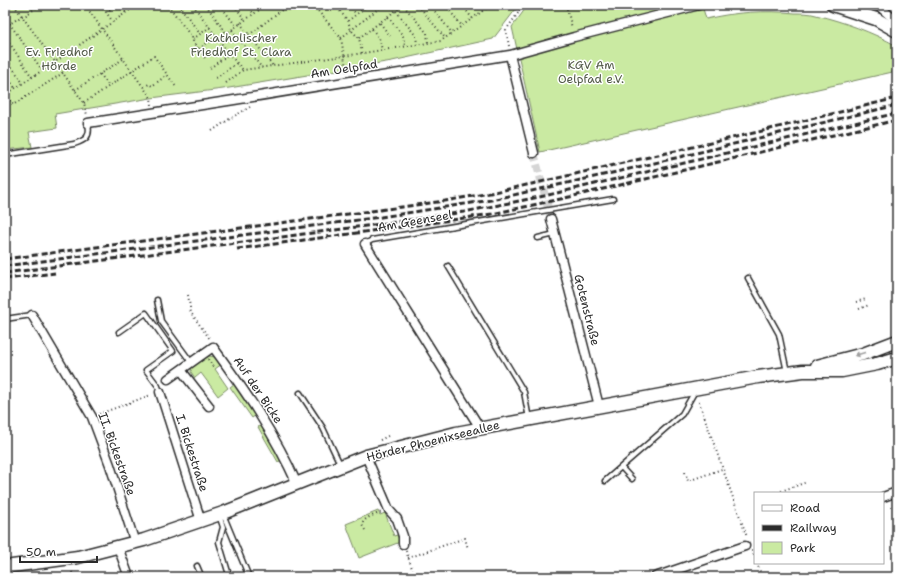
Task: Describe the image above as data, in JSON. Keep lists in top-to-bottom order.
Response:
{
  "streets": {
    "main road": ["Hörder Phoenixseeallee"],
    "street": [
      "Am Oelpfad",
      "Am Geenseel",
      "Gotenstraße",
      "Auf der Bicke",
      "I. Bickestraße",
      "II. Bickestraße"
    ]
  },
  "crossings": [
    ["Am Geenseel", "Hörder Phoenixseeallee"],
    ["Gotenstraße", "Hörder Phoenixseeallee"],
    ["Auf der Bicke", "Hörder Phoenixseeallee"],
    ["Hörder Phoenixseeallee", "I. Bickestraße"],
    ["Hörder Phoenixseeallee", "II. Bickestraße"]
  ],
  "parks": ["Katholischer Friedhof St. Clara", "Ev. Friedhof Hörde", "KGV Am Oelpfad e.V."],
  "legend": ["Road", "Railway", "Park"],
  "scale_bar": "50 m"
}
